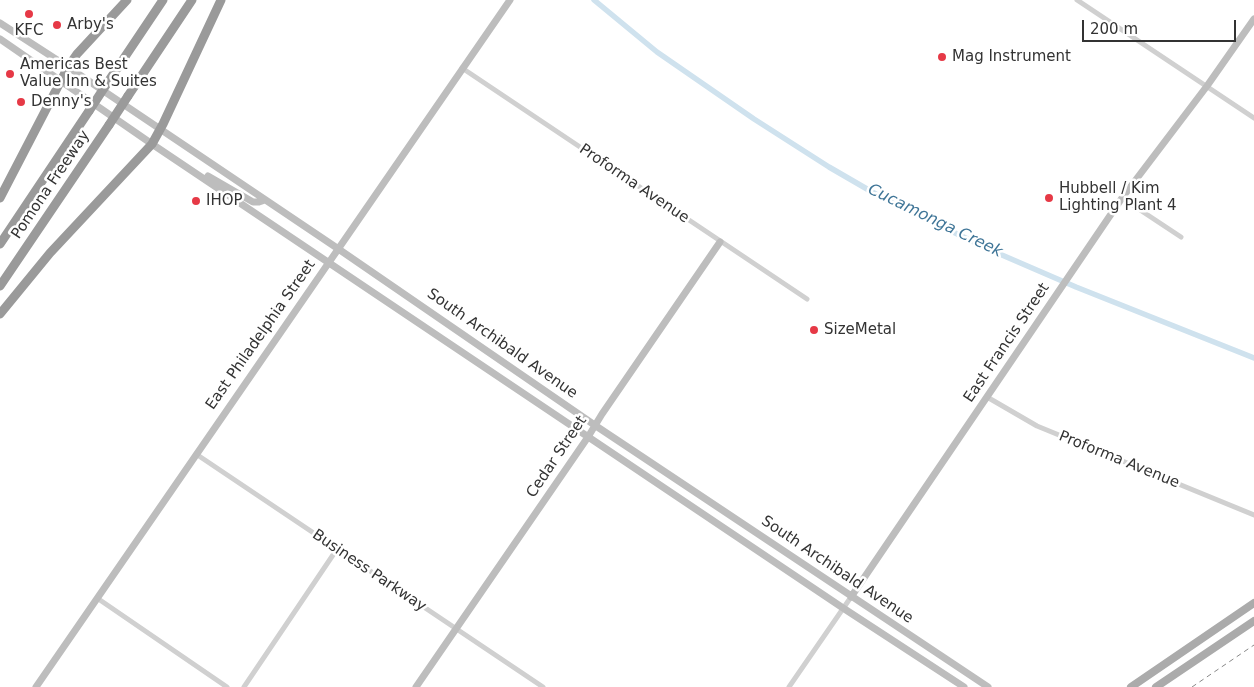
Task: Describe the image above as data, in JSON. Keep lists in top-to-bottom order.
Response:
{
  "streets": {
    "highway": ["Pomona Freeway"],
    "main road": [
      "East Philadelphia Street",
      "East Francis Street",
      "South Archibald Avenue",
      "Cedar Street"
    ],
    "street": ["Proforma Avenue", "Business Parkway"]
  },
  "crossings": [
    ["Proforma Avenue", "East Philadelphia Street"],
    ["Proforma Avenue", "East Francis Street"],
    ["Proforma Avenue", "Cedar Street"],
    ["East Philadelphia Street", "South Archibald Avenue"],
    ["East Philadelphia Street", "Business Parkway"],
    ["East Francis Street", "South Archibald Avenue"],
    ["South Archibald Avenue", "Cedar Street"],
    ["Cedar Street", "Business Parkway"]
  ],
  "water": ["Cucamonga Creek"],
  "places": [
    "KFC",
    "Arby's",
    "Mag Instrument",
    "Americas Best Value Inn & Suites",
    "Denny's",
    "Hubbell / Kim Lighting Plant 4",
    "IHOP",
    "SizeMetal"
  ],
  "scale_bar": "200 m"
}
